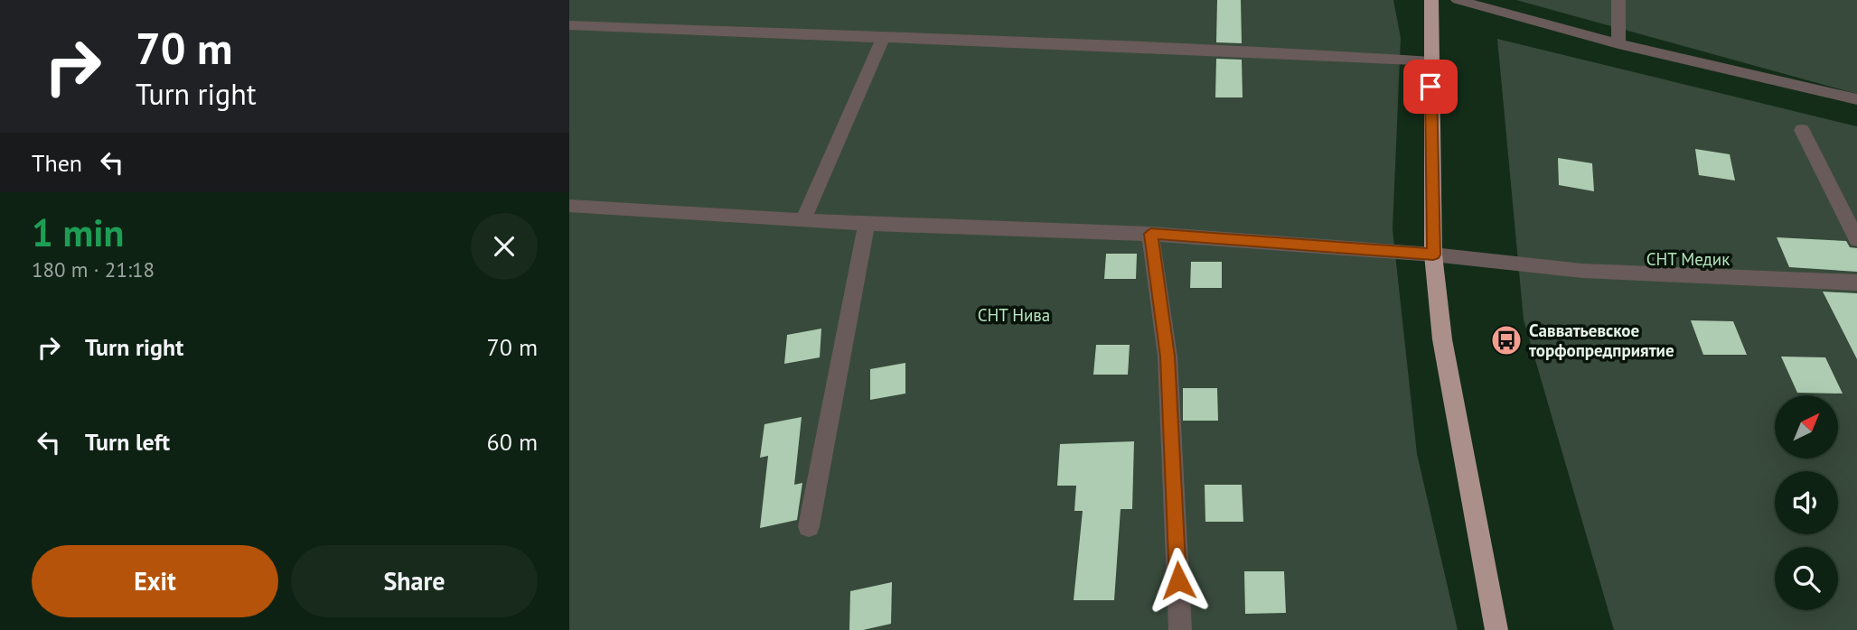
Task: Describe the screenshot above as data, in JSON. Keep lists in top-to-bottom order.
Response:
{
  "parks": ["СНТ Медик", "СНТ Нива"],
  "places": {
    "bus stop": ["Савватьевское торфопредприятие"]
  },
  "north": "top right",
  "page": {
    "turn": ["70 m", "Turn right"],
    "then": "Then",
    "heading": ["1 min", "180 m · 21:18"],
    "list": [
      {
        "name": "Turn right",
        "value": "70 m"
      },
      {
        "name": "Turn left",
        "value": "60 m"
      }
    ],
    "buttons": ["Exit", "Share"]
  }
}
